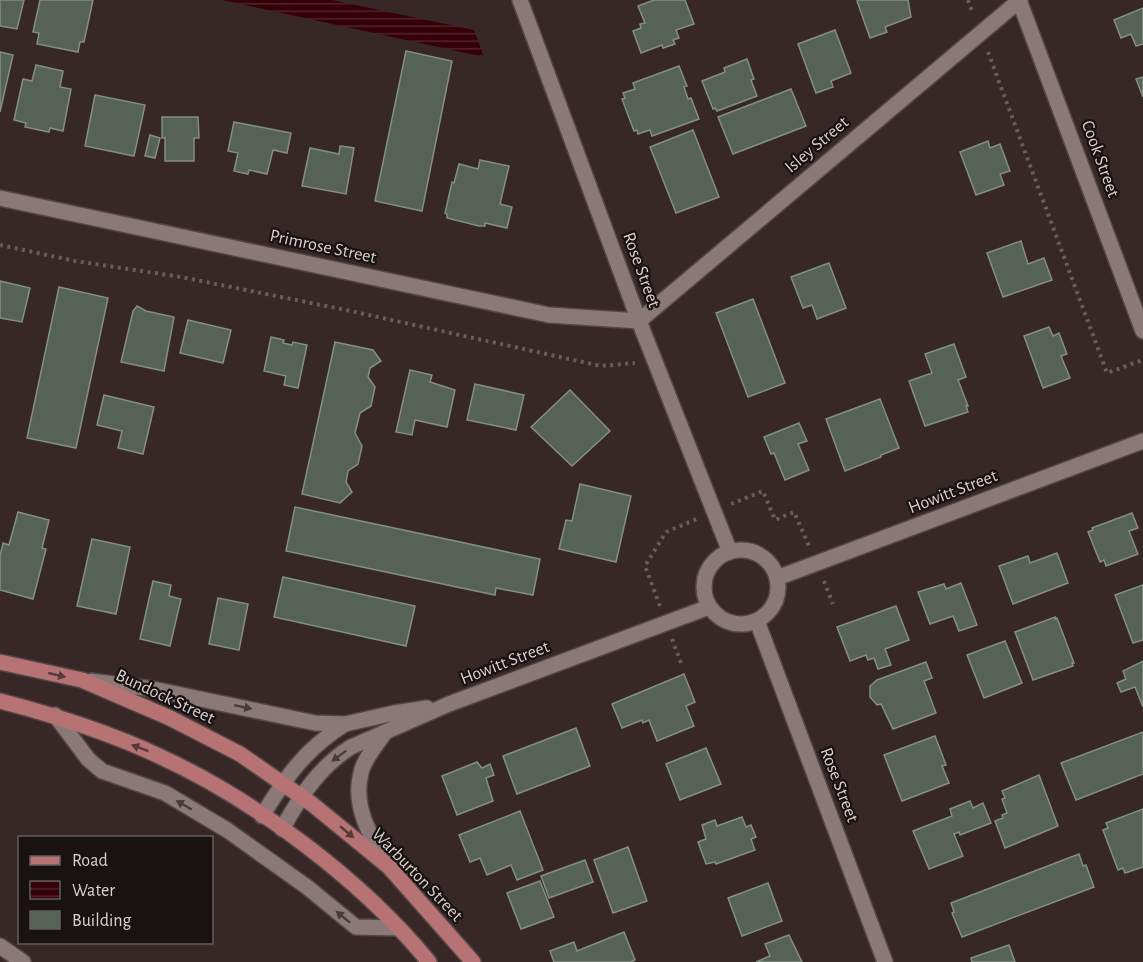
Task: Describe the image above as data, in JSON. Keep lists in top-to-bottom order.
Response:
{
  "streets": {
    "main road": ["Bundock Street", "Warburton Street"],
    "street": [
      "Isley Street",
      "Cook Street",
      "Primrose Street",
      "Rose Street",
      "Howitt Street"
    ]
  },
  "crossings": [
    ["Isley Street", "Cook Street"],
    ["Isley Street", "Primrose Street"],
    ["Isley Street", "Rose Street"],
    ["Primrose Street", "Rose Street"],
    ["Rose Street", "Howitt Street"],
    ["Howitt Street", "Bundock Street"],
    ["Howitt Street", "Warburton Street"],
    ["Bundock Street", "Warburton Street"]
  ],
  "legend": ["Road", "Water", "Building"]
}
